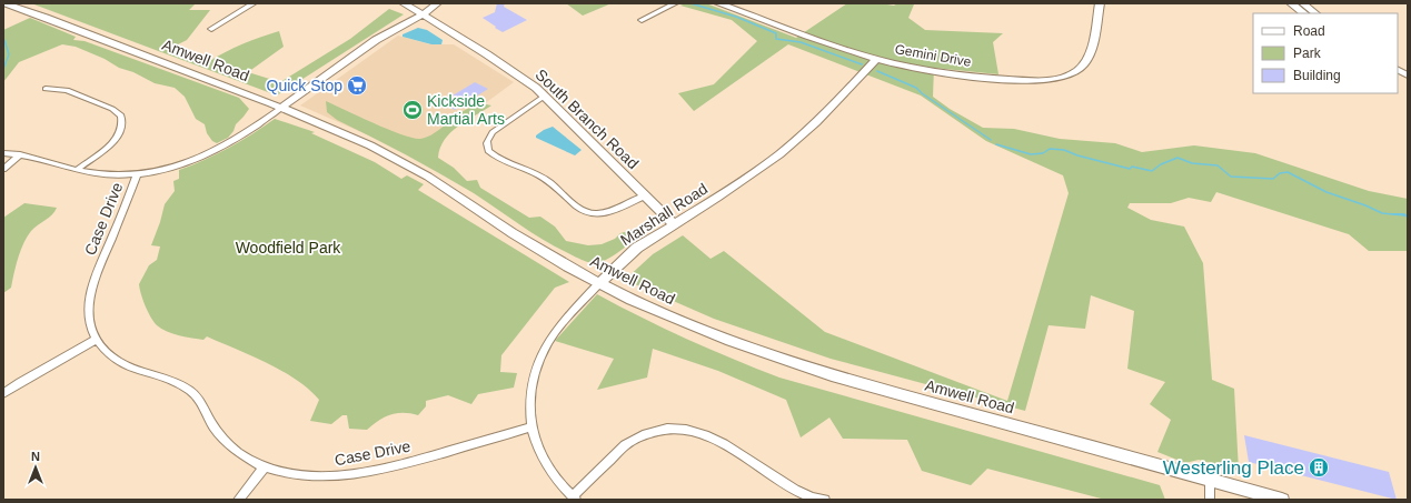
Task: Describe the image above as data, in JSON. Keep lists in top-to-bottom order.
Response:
{
  "streets": {
    "street": [
      "Gemini Drive",
      "Amwell Road",
      "South Branch Road",
      "Marshall Road",
      "Case Drive"
    ]
  },
  "crossings": [
    ["Gemini Drive", "Marshall Road"],
    ["Amwell Road", "Marshall Road"],
    ["South Branch Road", "Marshall Road"],
    ["Marshall Road", "Case Drive"]
  ],
  "parks": ["Woodfield Park"],
  "places": {
    "supermarket": ["Quick Stop"],
    "sports": ["Kickside Martial Arts"],
    "building": ["Westerling Place"]
  },
  "legend": ["Road", "Park", "Building"],
  "north": "top"
}
